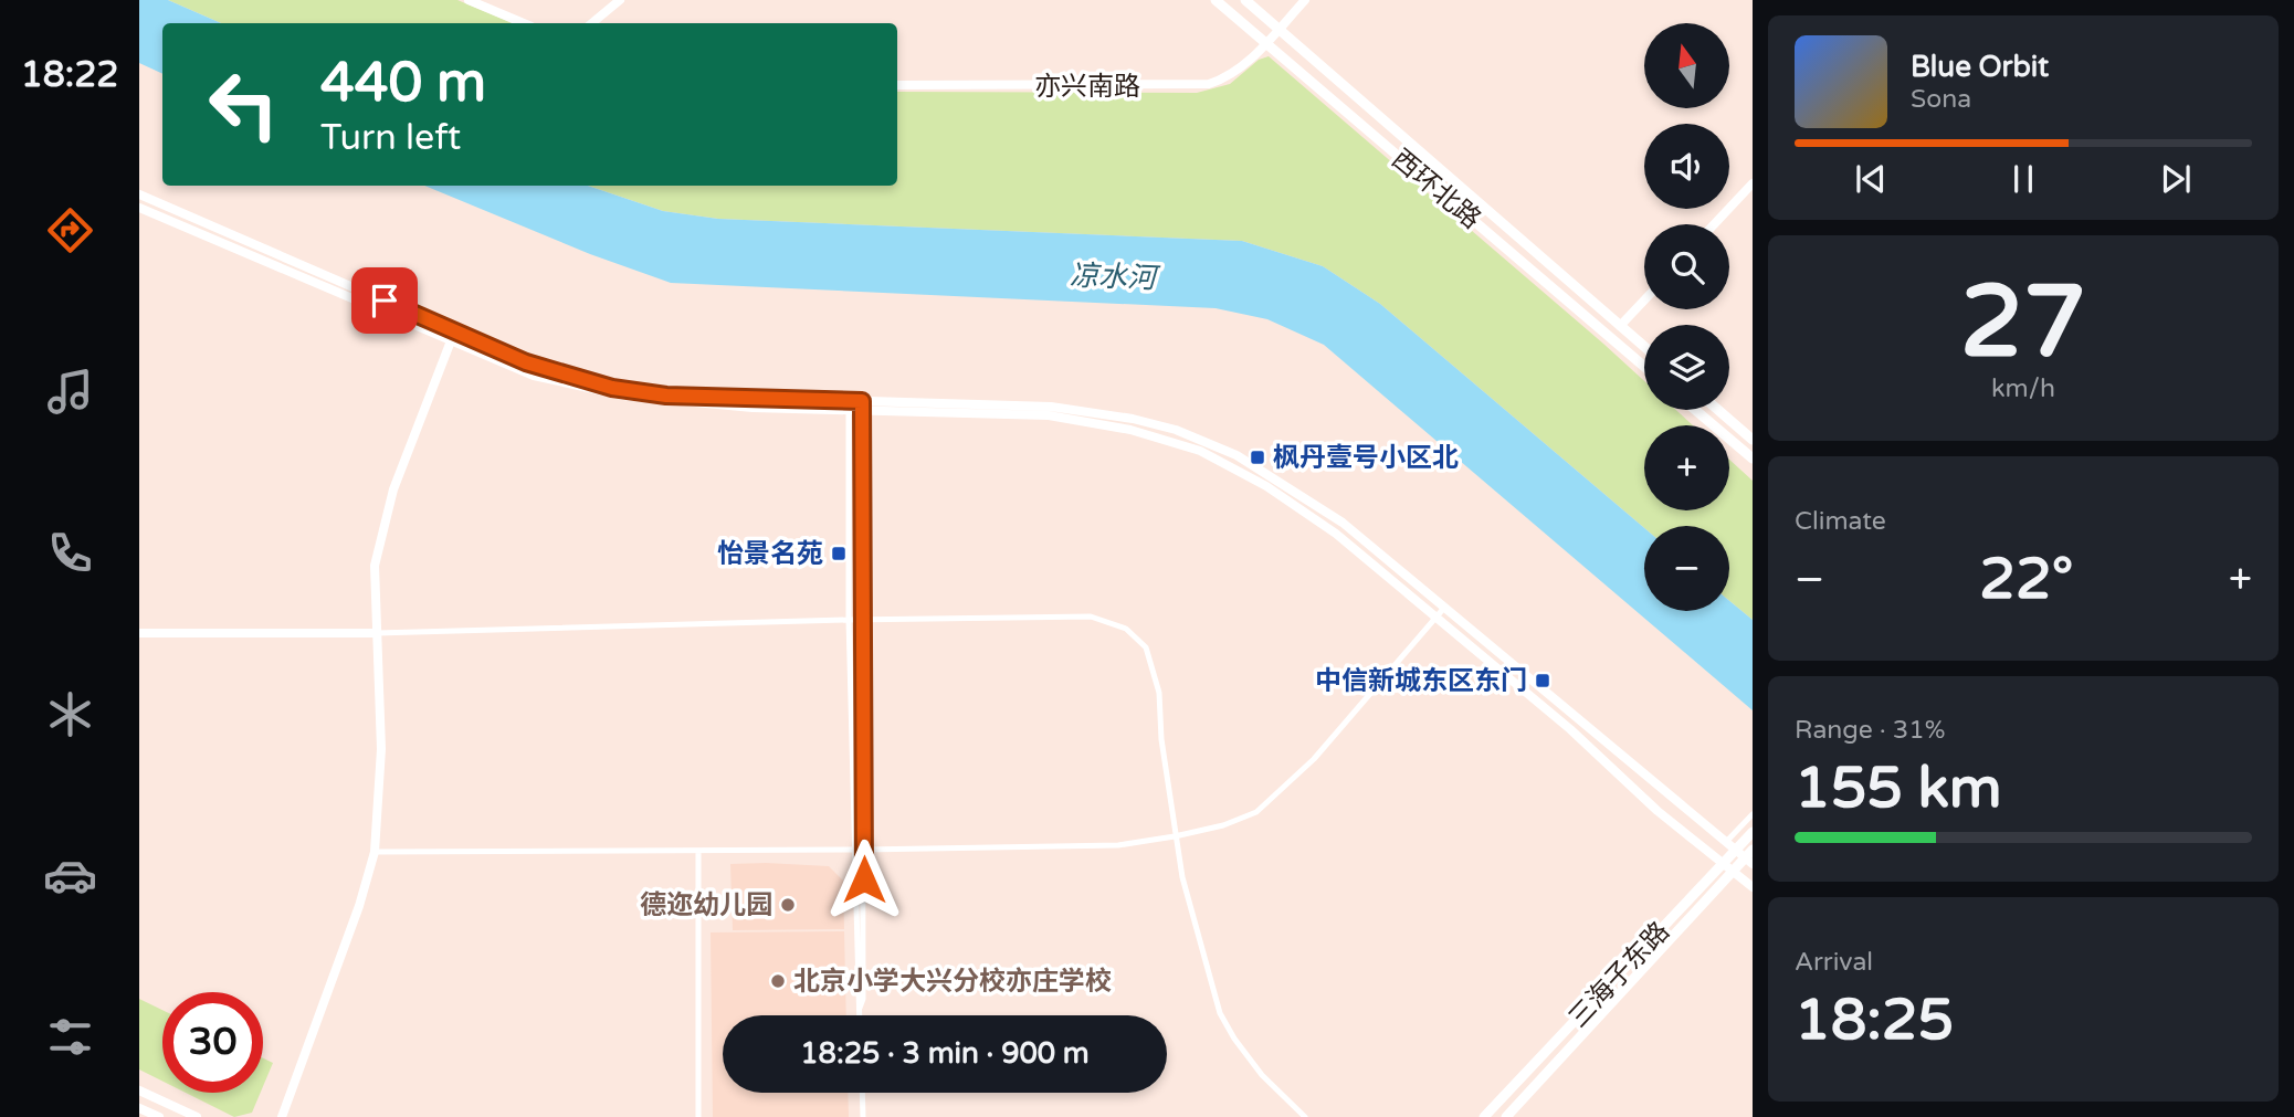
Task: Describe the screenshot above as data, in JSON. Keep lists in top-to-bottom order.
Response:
{
  "streets": {
    "main road": ["西环北路", "三海子东路"],
    "street": ["亦兴南路"]
  },
  "crossings": [
    ["亦兴南路", "西环北路"]
  ],
  "water": ["凉水河"],
  "places": {
    "transit": ["枫丹壹号小区北", "怡景名苑", "中信新城东区东门"],
    "other": ["德迩幼儿园", "北京小学大兴分校亦庄学校"]
  },
  "north": "top",
  "page": {
    "tabs": "18:22",
    "map_buttons": ["+", "−"],
    "turn": ["440 m", "Turn left"],
    "song": ["Blue Orbit", "Sona"],
    "tile": [
      ["27", "km/h"],
      "Climate",
      ["Range · 31%", "155 km"],
      ["Arrival", "18:25"]
    ],
    "heat": ["−", "22°", "+"],
    "limit": "30",
    "trip": "18:25 · 3 min · 900 m"
  }
}
